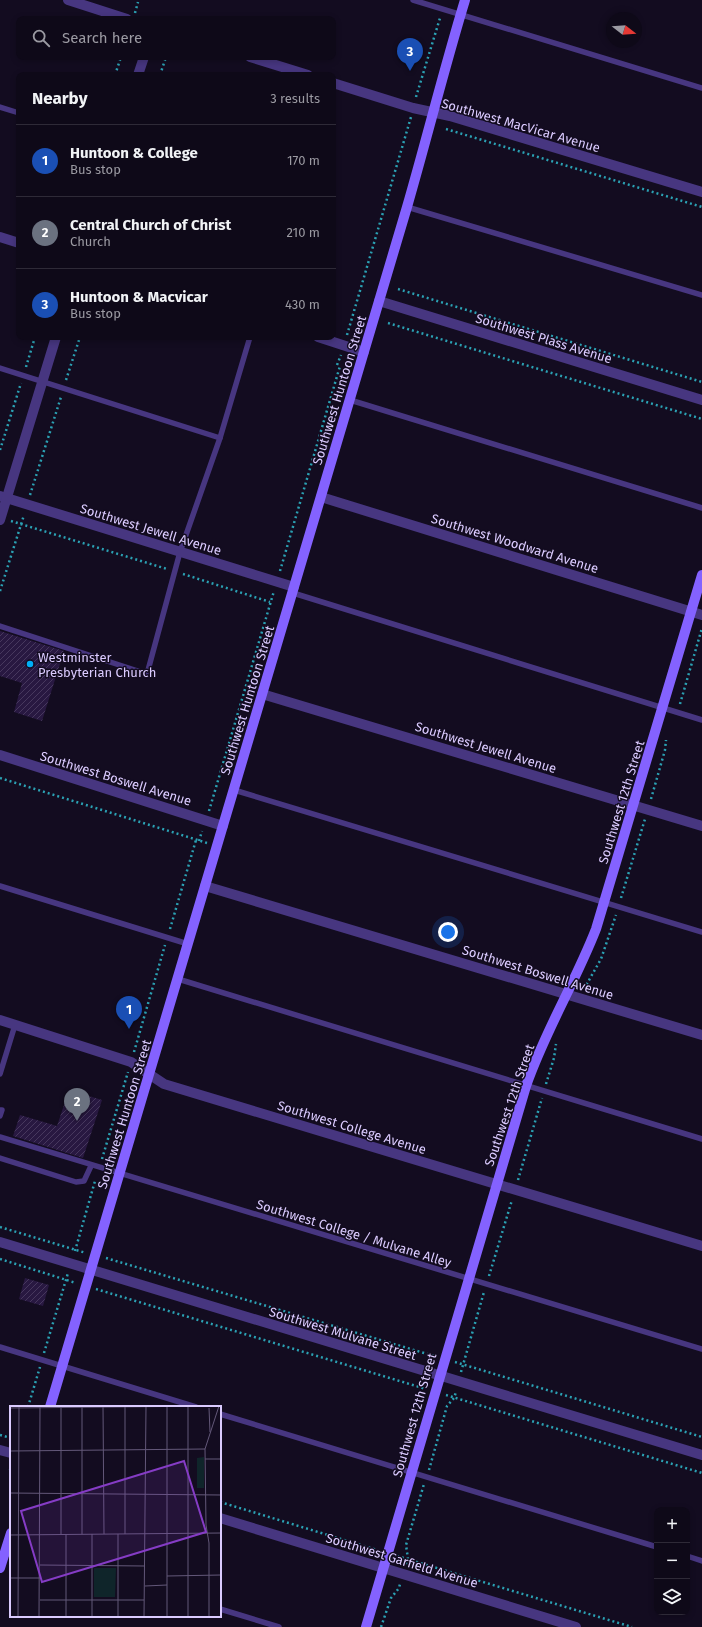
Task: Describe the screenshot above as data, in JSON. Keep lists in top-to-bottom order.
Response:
{
  "streets": {
    "main road": ["Southwest Huntoon Street", "Southwest 12th Street"],
    "street": [
      "Southwest MacVicar Avenue",
      "Southwest Plass Avenue",
      "Southwest Jewell Avenue",
      "Southwest Woodward Avenue",
      "Southwest Boswell Avenue",
      "Southwest College Avenue",
      "Southwest Mulvane Street",
      "Southwest Garfield Avenue"
    ],
    "lane": ["Southwest College / Mulvane Alley"]
  },
  "crossings": [
    ["Southwest MacVicar Avenue", "Southwest Huntoon Street"],
    ["Southwest Plass Avenue", "Southwest Huntoon Street"],
    ["Southwest Huntoon Street", "Southwest Jewell Avenue"],
    ["Southwest Huntoon Street", "Southwest Woodward Avenue"],
    ["Southwest Huntoon Street", "Southwest Boswell Avenue"],
    ["Southwest Huntoon Street", "Southwest College Avenue"],
    ["Southwest Huntoon Street", "Southwest College / Mulvane Alley"],
    ["Southwest Huntoon Street", "Southwest Mulvane Street"],
    ["Southwest Jewell Avenue", "Southwest 12th Street"],
    ["Southwest Woodward Avenue", "Southwest 12th Street"],
    ["Southwest Boswell Avenue", "Southwest 12th Street"],
    ["Southwest 12th Street", "Southwest College Avenue"],
    ["Southwest 12th Street", "Southwest College / Mulvane Alley"],
    ["Southwest 12th Street", "Southwest Mulvane Street"],
    ["Southwest 12th Street", "Southwest Garfield Avenue"]
  ],
  "places": ["Westminster Presbyterian Church"],
  "north": "right",
  "page": {
    "search": "Search here",
    "pins": ["3", "1", "2"],
    "heading": ["Nearby", "3 results"],
    "list": [
      {
        "mark": "1",
        "name": "Huntoon & College",
        "note": "Bus stop",
        "value": "170 m"
      },
      {
        "mark": "2",
        "name": "Central Church of Christ",
        "note": "Church",
        "value": "210 m"
      },
      {
        "mark": "3",
        "name": "Huntoon & Macvicar",
        "note": "Bus stop",
        "value": "430 m"
      }
    ],
    "map_buttons": ["+", "−"]
  }
}
